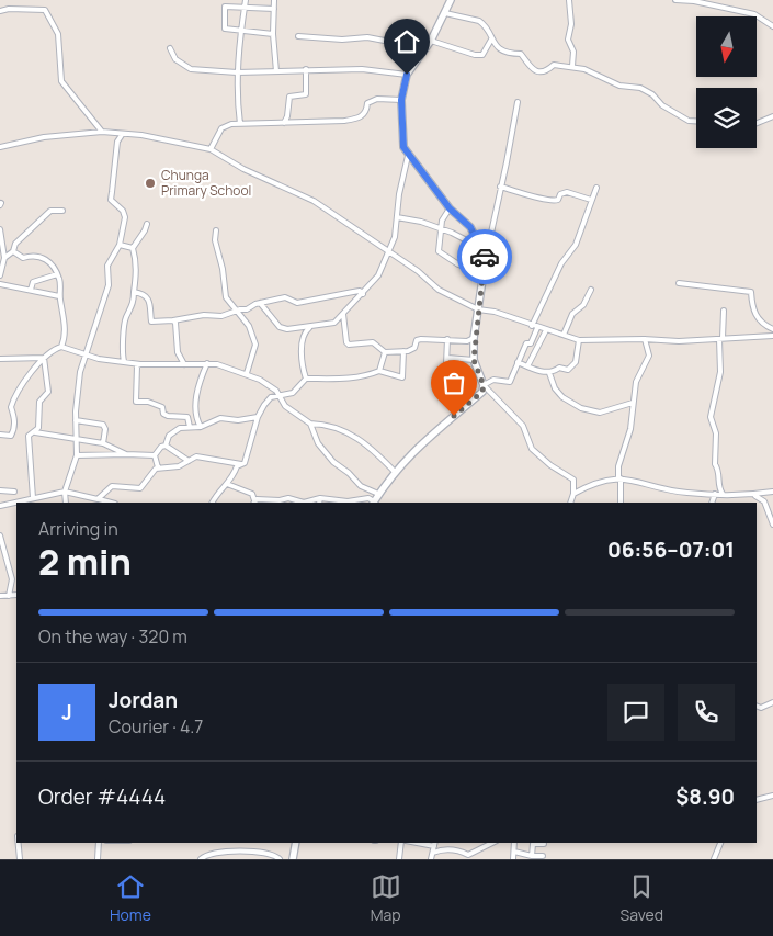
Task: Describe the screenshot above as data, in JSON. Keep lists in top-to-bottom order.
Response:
{
  "places": ["Chunga Primary School"],
  "north": "bottom",
  "page": {
    "heading": ["2 min", "Arriving in", "06:56–07:01"],
    "panel": [
      "Jordan",
      "Courier · 4.7",
      "Order #4444",
      "$8.90"
    ],
    "bar": "On the way · 320 m",
    "round": "J",
    "tabs": ["Home", "Map", "Saved"]
  }
}
